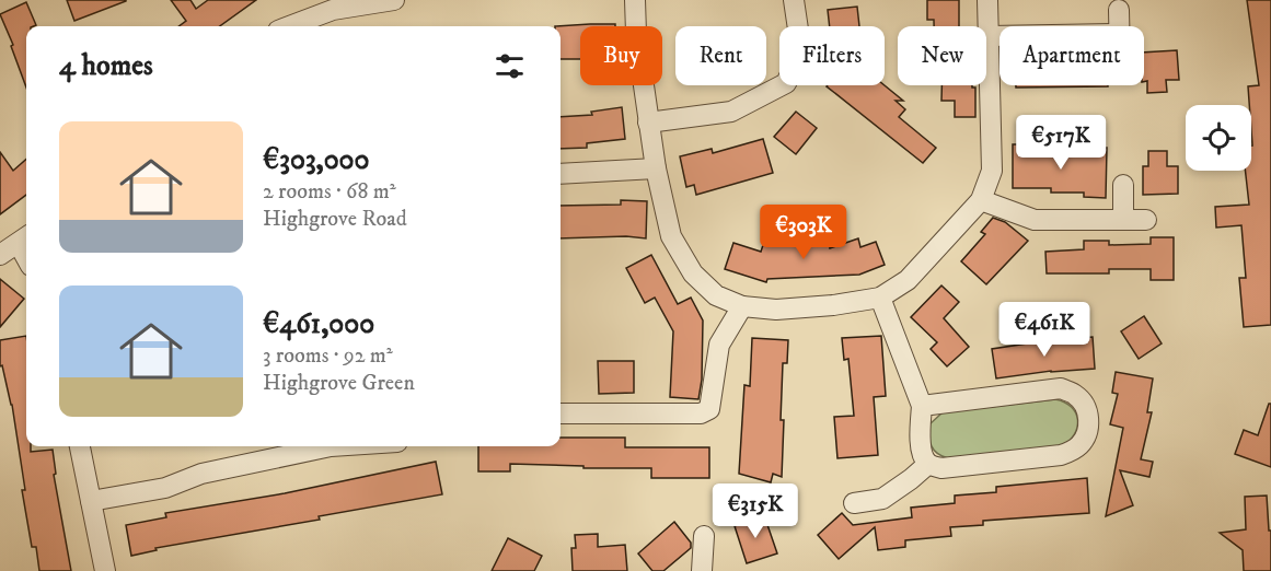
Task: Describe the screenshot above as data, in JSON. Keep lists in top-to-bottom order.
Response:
{
  "page": {
    "chip": [
      "Buy",
      "Rent",
      "Filters",
      "New",
      "Apartment"
    ],
    "heading": "4 homes",
    "list": [
      {
        "name": "€303,000",
        "note": "2 rooms · 68 m² · Highgrove Road"
      },
      {
        "name": "€461,000",
        "note": "3 rooms · 92 m² · Highgrove Green"
      }
    ],
    "price": [
      "€517K",
      "€303K",
      "€461K",
      "€315K"
    ]
  }
}
